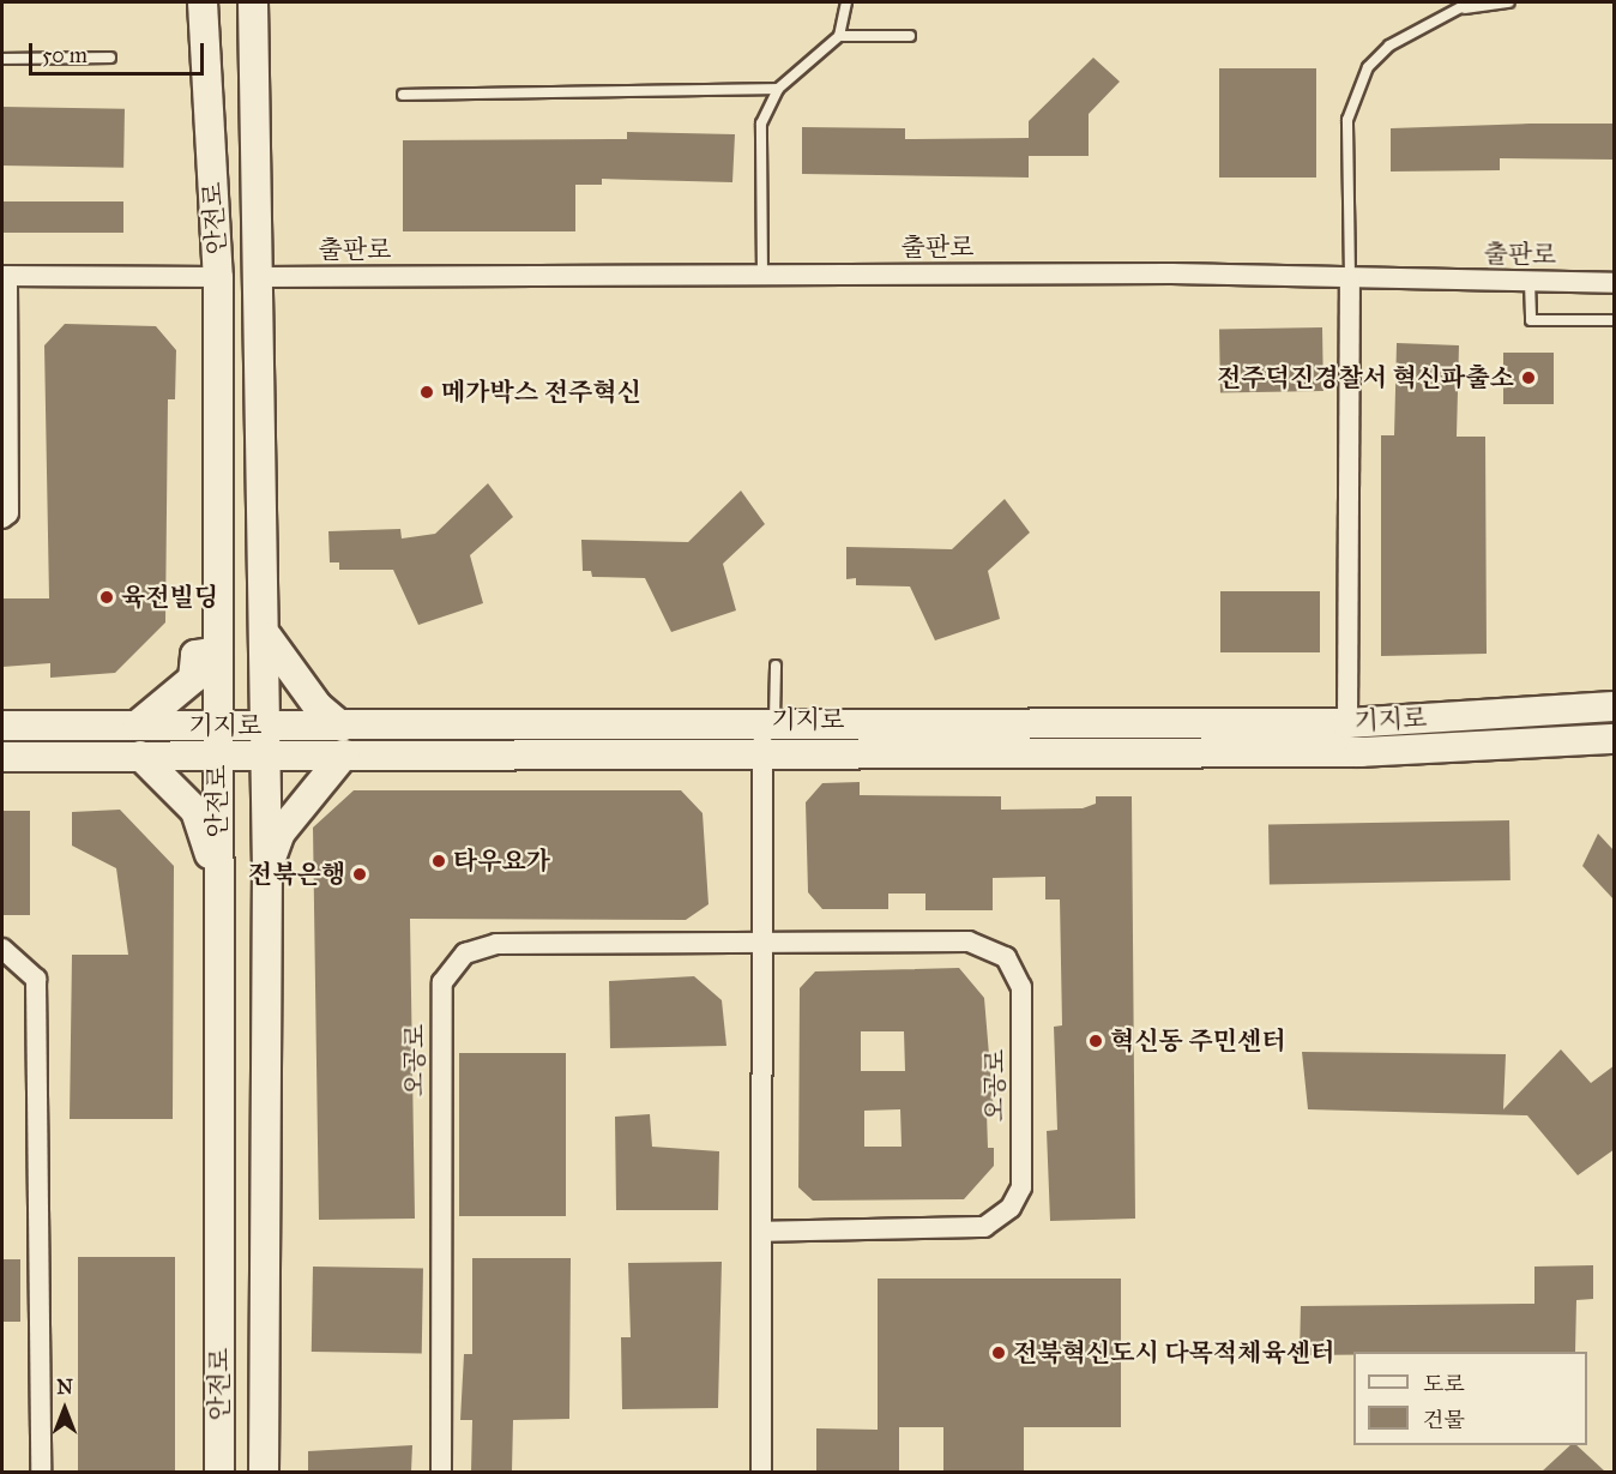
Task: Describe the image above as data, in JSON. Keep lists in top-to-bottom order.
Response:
{
  "streets": {
    "street": [
      "안전로",
      "출판로",
      "기지로",
      "오공로"
    ]
  },
  "crossings": [
    ["안전로", "출판로"],
    ["안전로", "기지로"]
  ],
  "places": [
    "전주덕진경찰서 혁신파출소",
    "메가박스 전주혁신",
    "육전빌딩",
    "타우요가",
    "전북은행",
    "혁신동 주민센터",
    "전북혁신도시 다목적체육센터"
  ],
  "legend": ["도로", "건물"],
  "scale_bar": "50 m",
  "north": "top"
}
